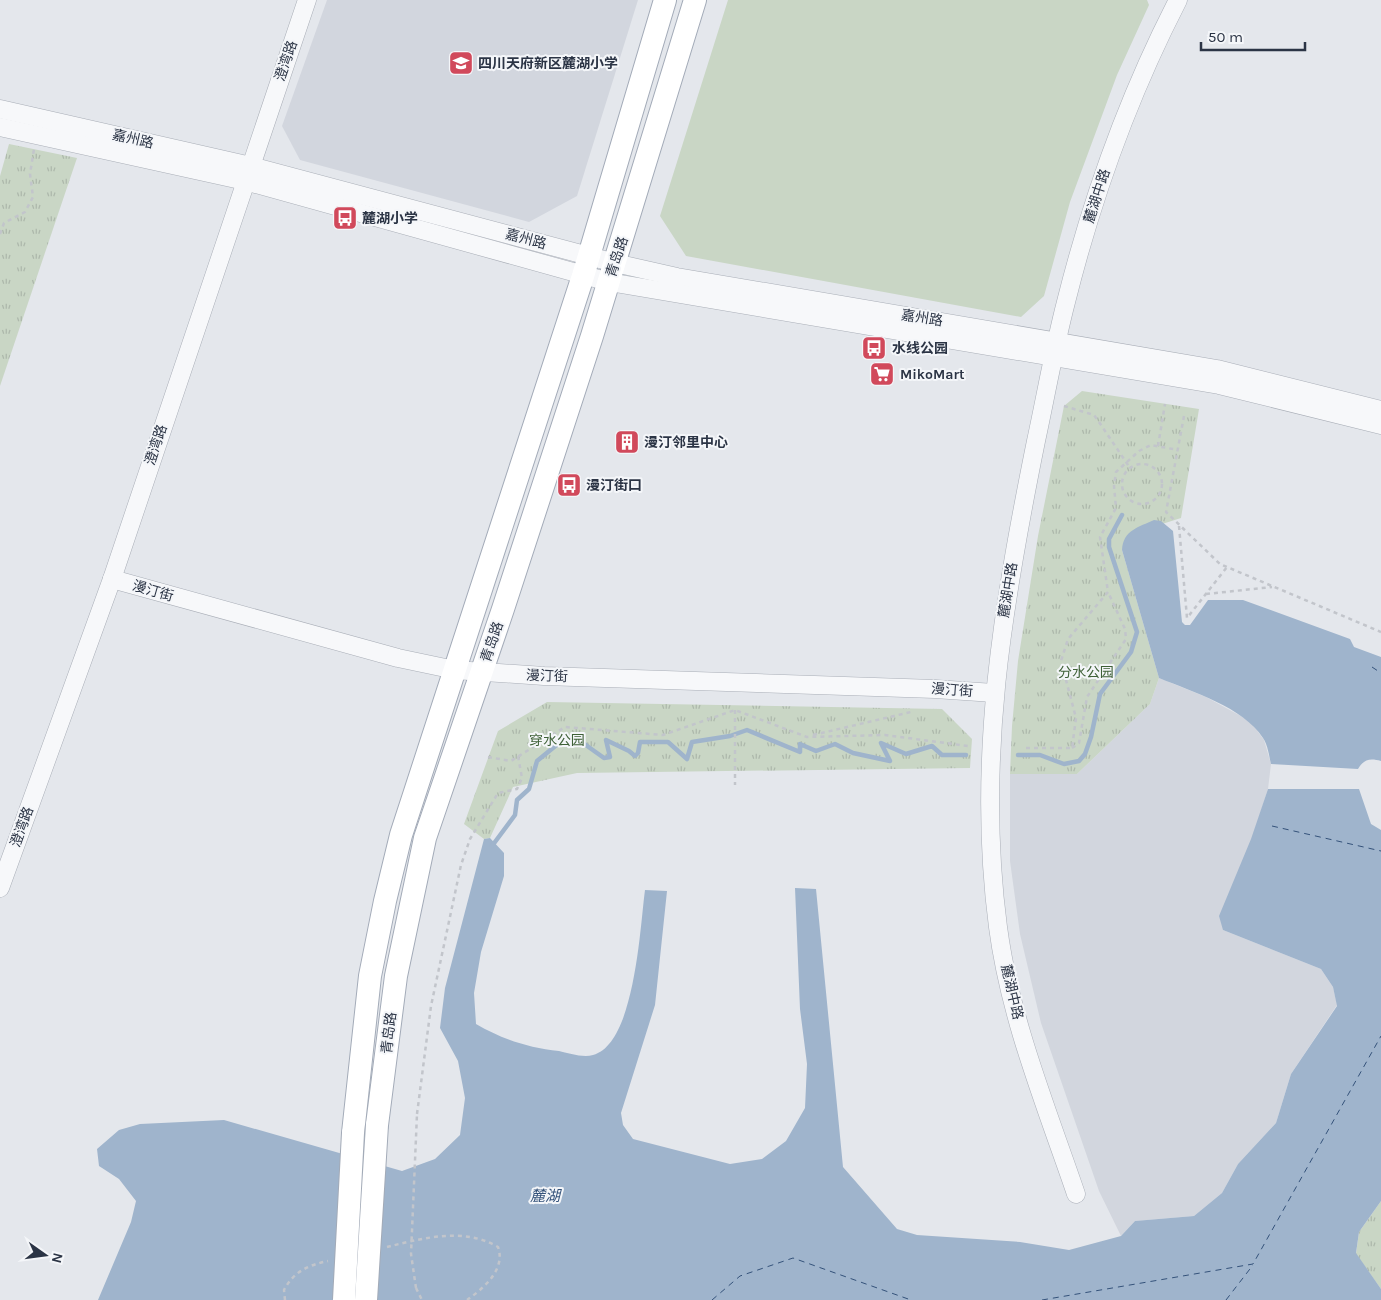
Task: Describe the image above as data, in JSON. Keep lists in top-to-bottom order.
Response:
{
  "streets": {
    "main road": ["青岛路"],
    "street": [
      "澄湾路",
      "嘉州路",
      "麓湖中路",
      "漫汀街"
    ]
  },
  "crossings": [
    ["澄湾路", "嘉州路"],
    ["澄湾路", "漫汀街"],
    ["嘉州路", "麓湖中路"],
    ["嘉州路", "青岛路"],
    ["麓湖中路", "漫汀街"],
    ["青岛路", "漫汀街"]
  ],
  "water": ["麓湖"],
  "parks": ["分水公园", "穿水公园"],
  "places": {
    "school or university": ["四川天府新区麓湖小学"],
    "bus stop": ["麓湖小学", "水线公园", "漫汀街口"],
    "supermarket": ["MikoMart"],
    "building": ["漫汀邻里中心"]
  },
  "scale_bar": "50 m",
  "north": "right"
}
